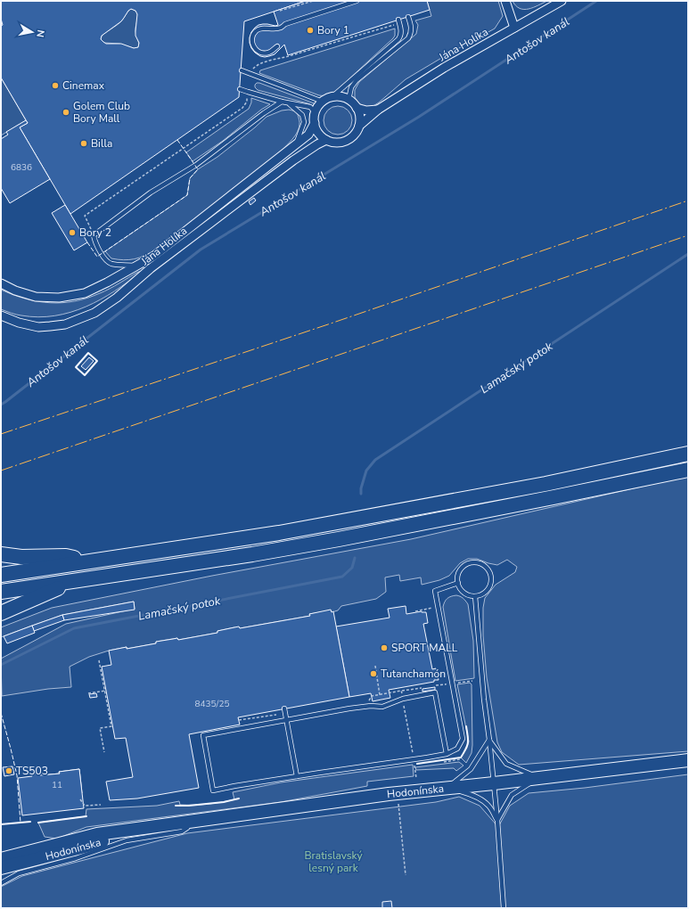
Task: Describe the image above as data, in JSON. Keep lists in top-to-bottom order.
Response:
{
  "streets": {
    "main road": ["Hodonínska"],
    "street": ["Jána Holíka"]
  },
  "water": ["Antošov kanál", "Lamačský potok"],
  "parks": ["Bratislavský lesný park"],
  "places": [
    "Bory 1",
    "Cinemax",
    "Golem Club Bory Mall",
    "Billa",
    "Bory 2",
    "SPORT MALL",
    "Tutanchamón",
    "TS503"
  ],
  "house_numbers": ["6836", "8435/25", "11"],
  "north": "right"
}
